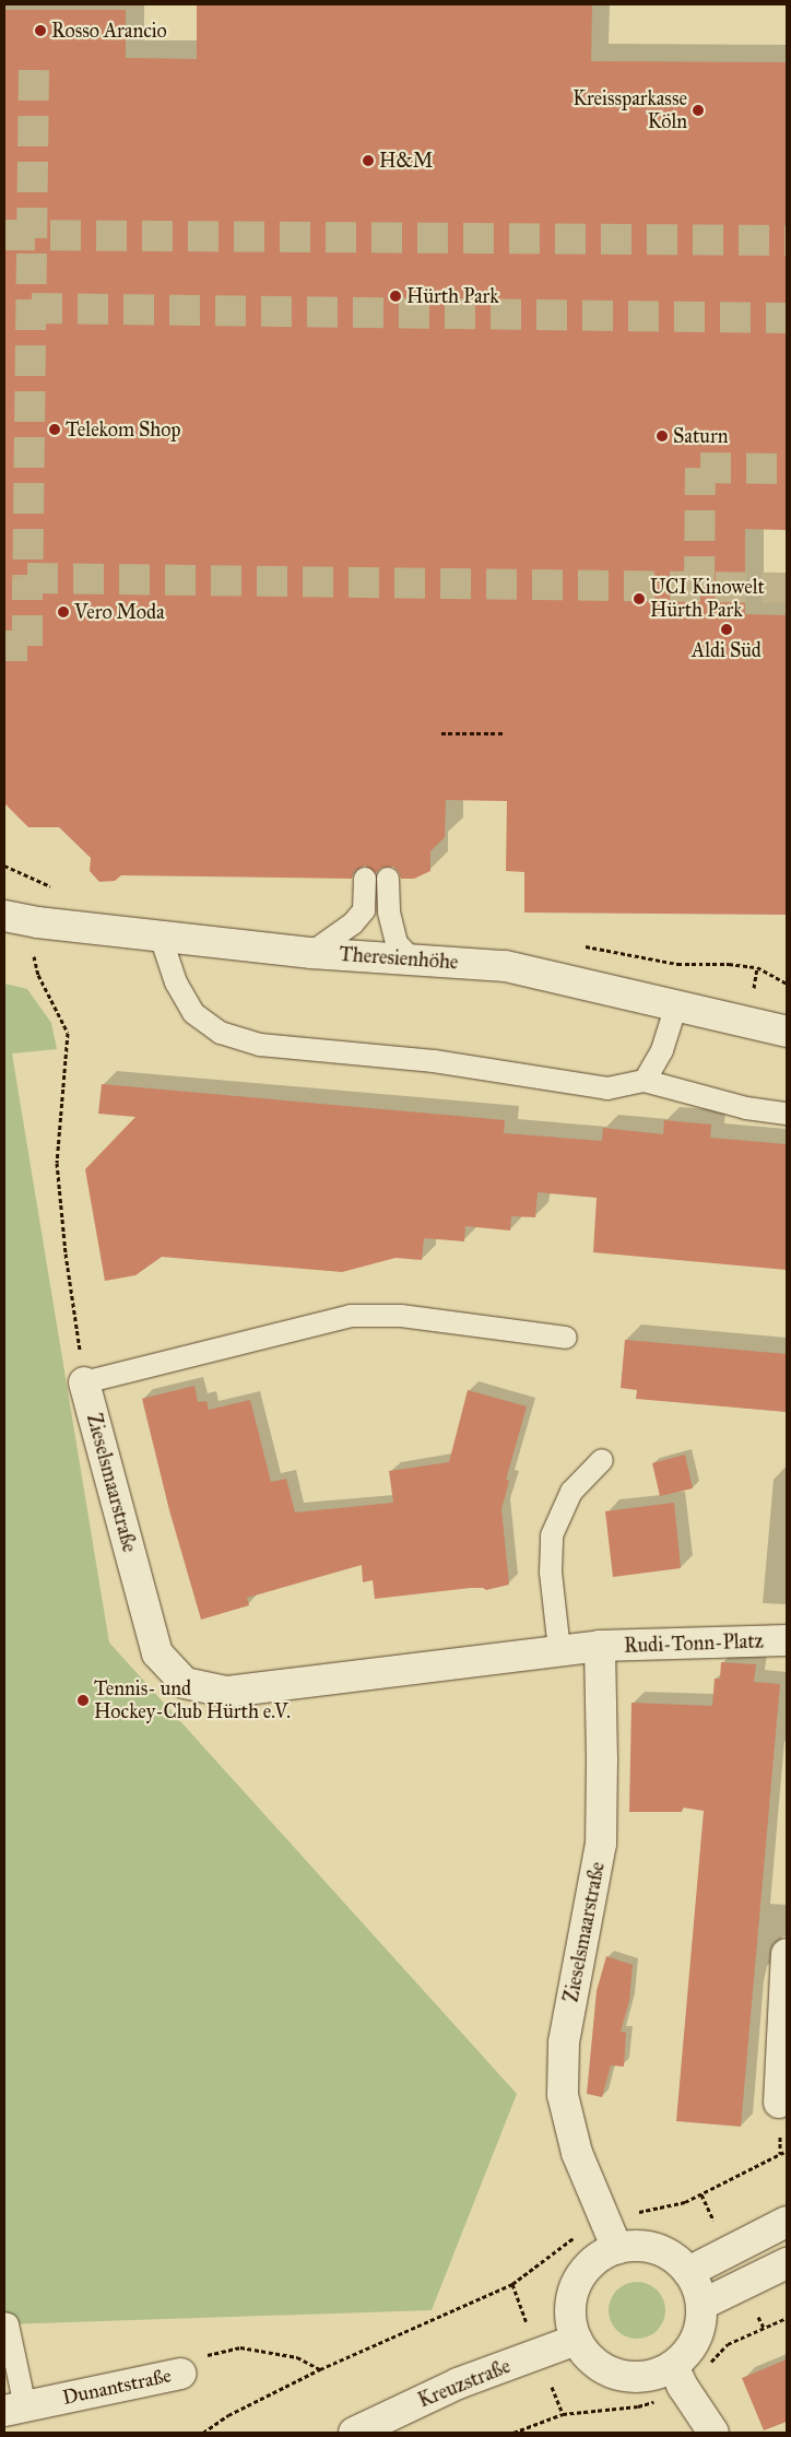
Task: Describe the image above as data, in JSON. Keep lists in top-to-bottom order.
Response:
{
  "streets": {
    "street": [
      "Theresienhöhe",
      "Zieselsmaarstraße",
      "Rudi-Tonn-Platz",
      "Kreuzstraße",
      "Dunantstraße"
    ]
  },
  "crossings": [
    ["Zieselsmaarstraße", "Rudi-Tonn-Platz"],
    ["Zieselsmaarstraße", "Kreuzstraße"]
  ],
  "places": [
    "Rosso Arancio",
    "Kreissparkasse Köln",
    "H&M",
    "Hürth Park",
    "Telekom Shop",
    "Saturn",
    "UCI Kinowelt Hürth Park",
    "Vero Moda",
    "Aldi Süd",
    "Tennis- und Hockey-Club Hürth e.V."
  ]
}
